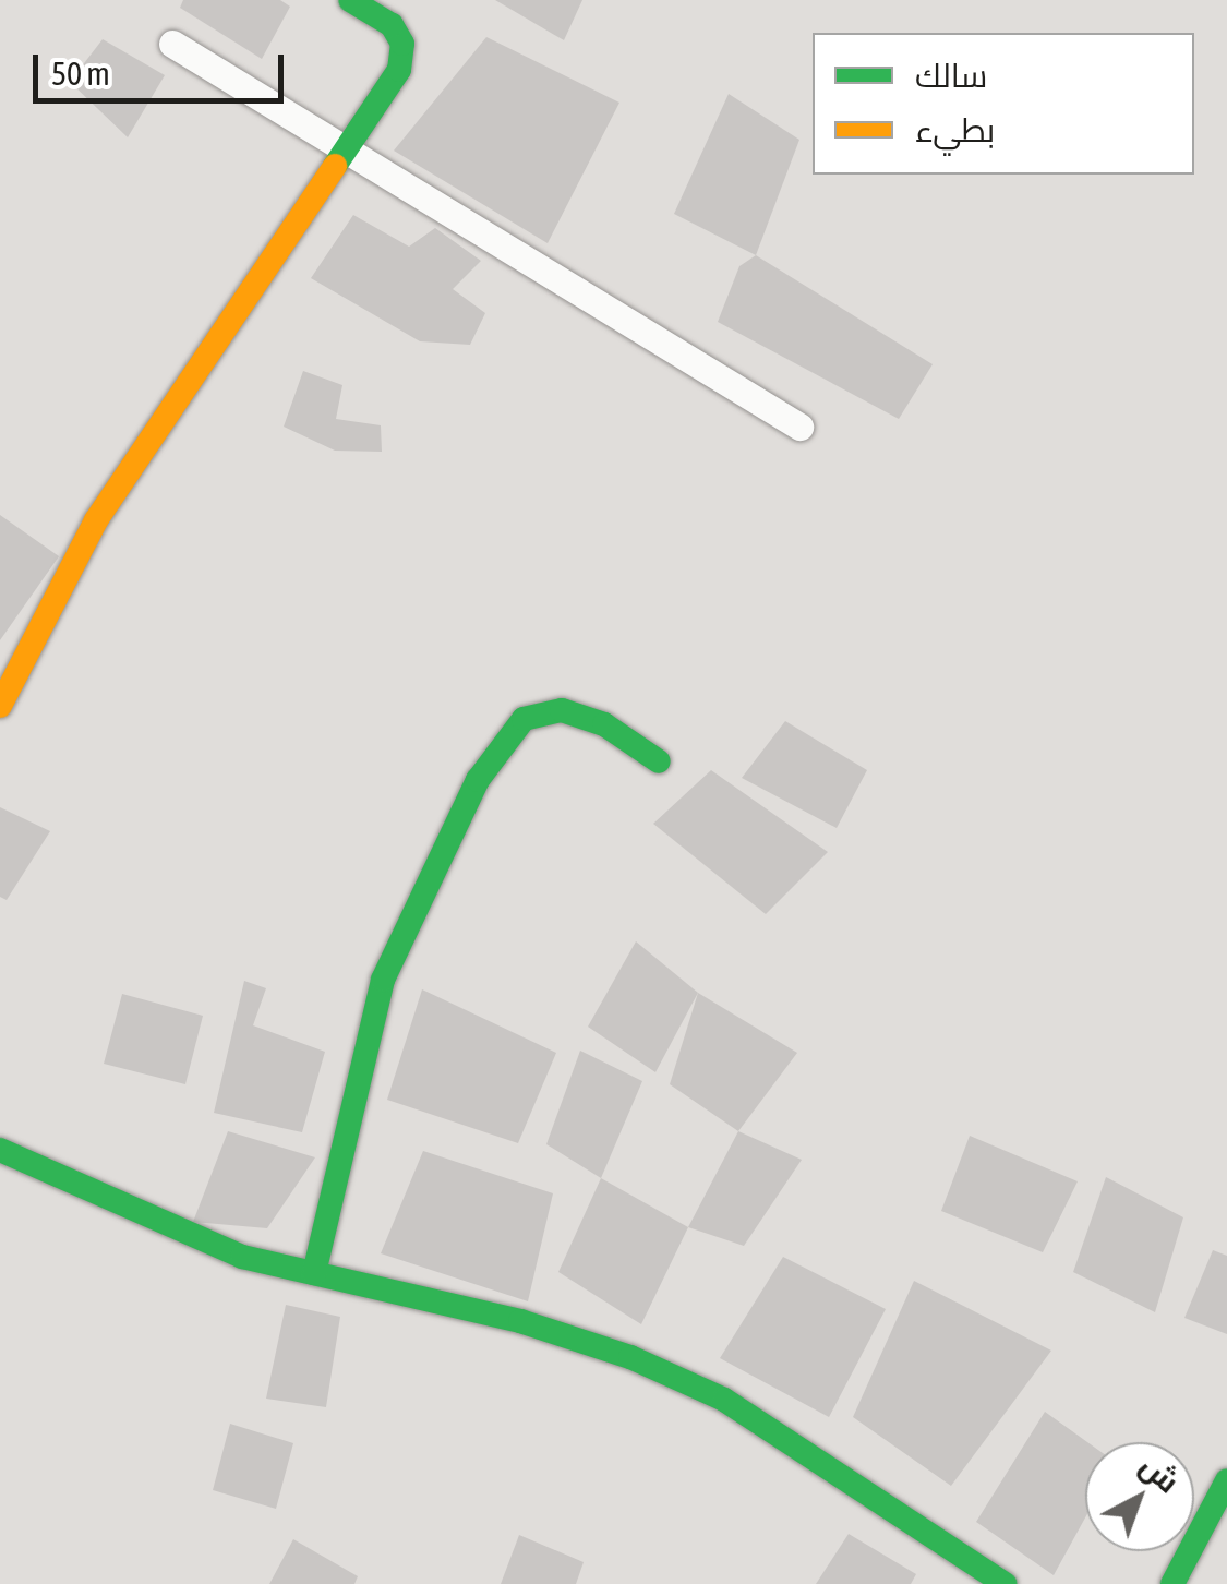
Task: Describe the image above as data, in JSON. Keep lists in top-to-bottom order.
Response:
{
  "legend": ["سالك", "بطيء"],
  "scale_bar": "50 m",
  "north": "top right"
}
